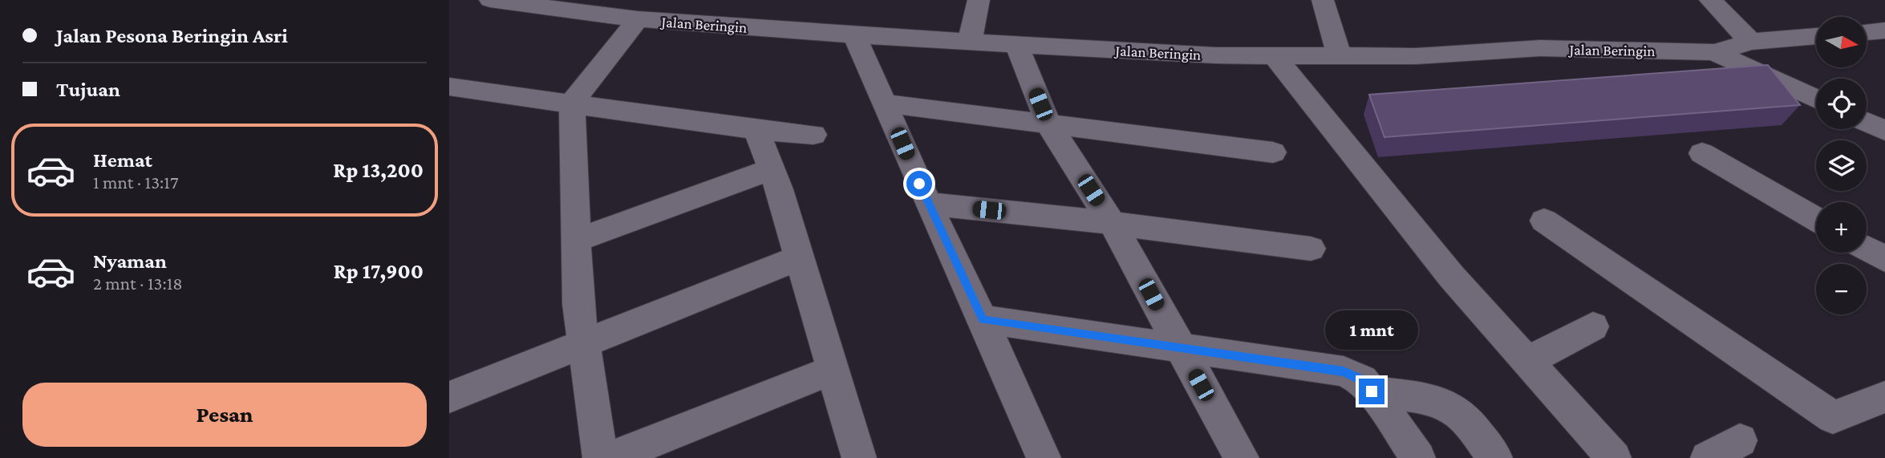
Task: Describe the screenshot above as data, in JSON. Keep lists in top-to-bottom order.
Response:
{
  "streets": {
    "street": ["Jalan Beringin"]
  },
  "north": "right",
  "page": {
    "banner": ["Jalan Pesona Beringin Asri", "Tujuan"],
    "map_buttons": ["+", "−"],
    "list": [
      {
        "name": "Hemat",
        "note": "1 mnt · 13:17",
        "value": "Rp 13,200"
      },
      {
        "name": "Nyaman",
        "note": "2 mnt · 13:18",
        "value": "Rp 17,900"
      }
    ],
    "bubble": "1 mnt",
    "buttons": "Pesan"
  }
}
